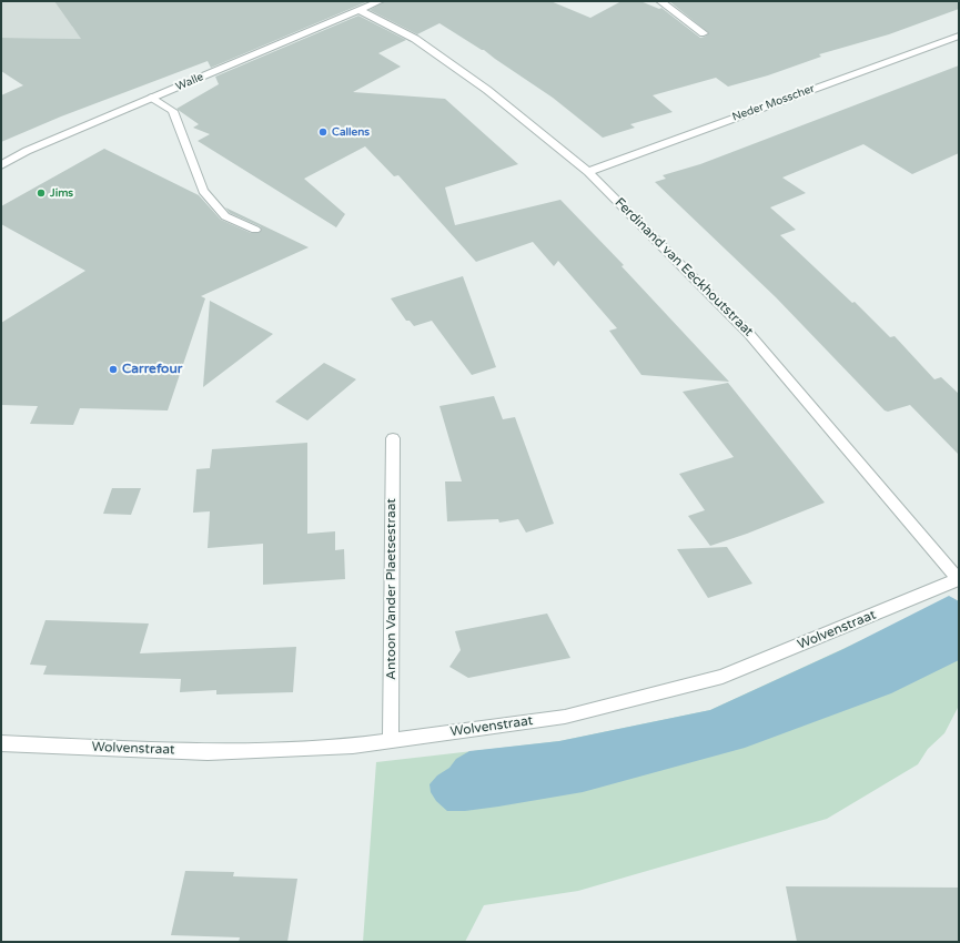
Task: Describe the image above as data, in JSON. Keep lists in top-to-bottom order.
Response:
{
  "streets": {
    "street": [
      "Walle",
      "Neder Mosscher",
      "Ferdinand van Eeckhoutstraat",
      "Antoon Vander Plaetsestraat",
      "Wolvenstraat"
    ]
  },
  "crossings": [
    ["Walle", "Ferdinand van Eeckhoutstraat"],
    ["Neder Mosscher", "Ferdinand van Eeckhoutstraat"],
    ["Ferdinand van Eeckhoutstraat", "Wolvenstraat"],
    ["Antoon Vander Plaetsestraat", "Wolvenstraat"]
  ],
  "places": ["Callens", "Jims", "Carrefour"]
}
